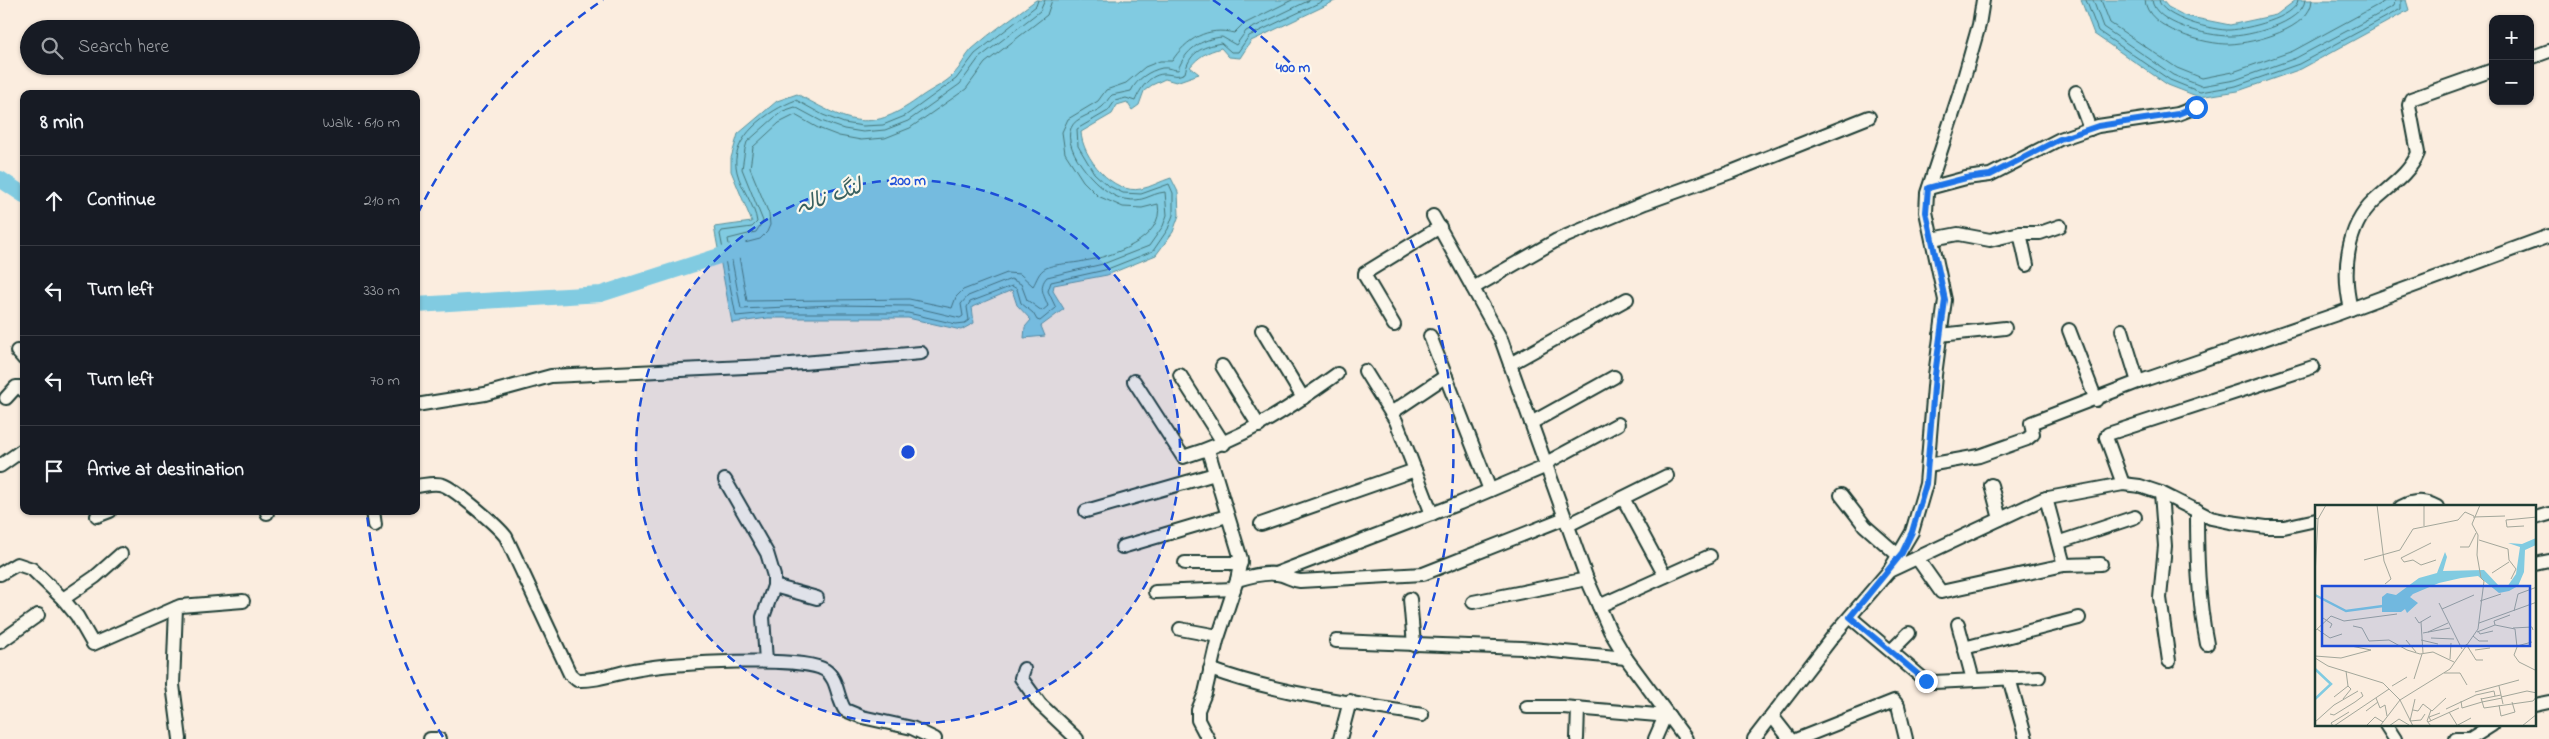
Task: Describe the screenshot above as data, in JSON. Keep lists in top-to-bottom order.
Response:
{
  "water": ["لنگ نالہ"],
  "page": {
    "map_buttons": ["+", "−"],
    "search": "Search here",
    "heading": ["8 min", "Walk · 610 m"],
    "list": [
      ["Continue", "210 m"],
      ["Turn left", "330 m"],
      ["Turn left", "70 m"],
      "Arrive at destination"
    ]
  },
  "rings": ["400 m", "200 m"]
}
